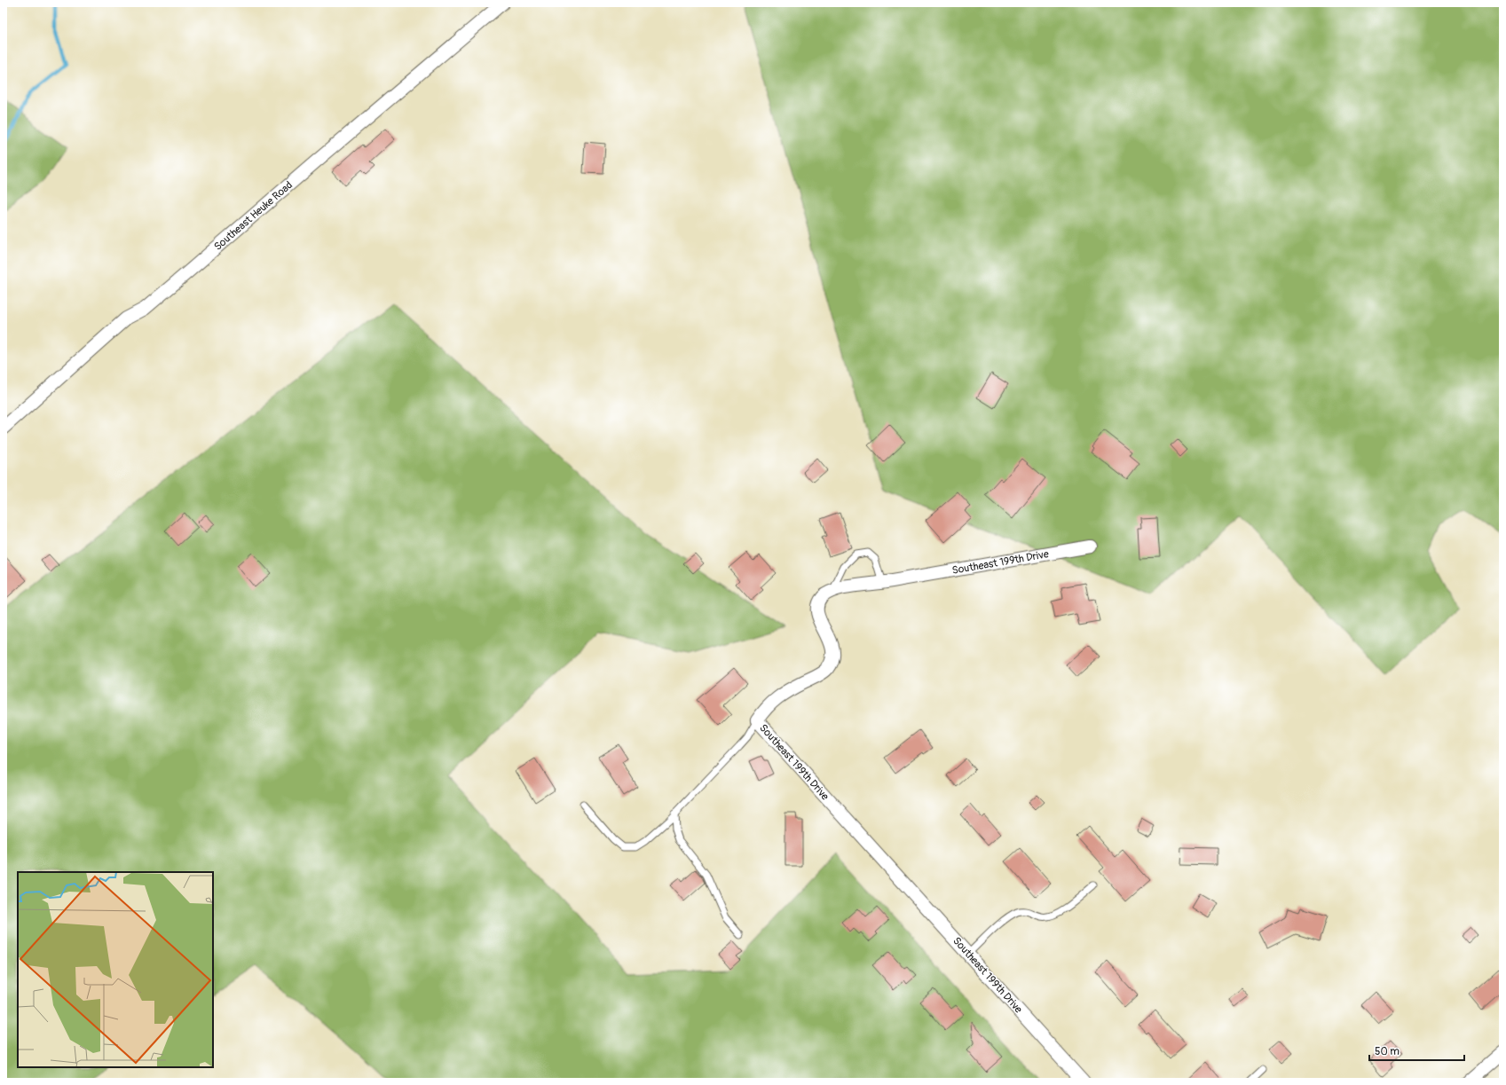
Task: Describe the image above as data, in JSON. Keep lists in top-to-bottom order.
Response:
{
  "streets": {
    "street": ["Southeast Heuke Road", "Southeast 199th Drive"]
  },
  "scale_bar": "50 m"
}
